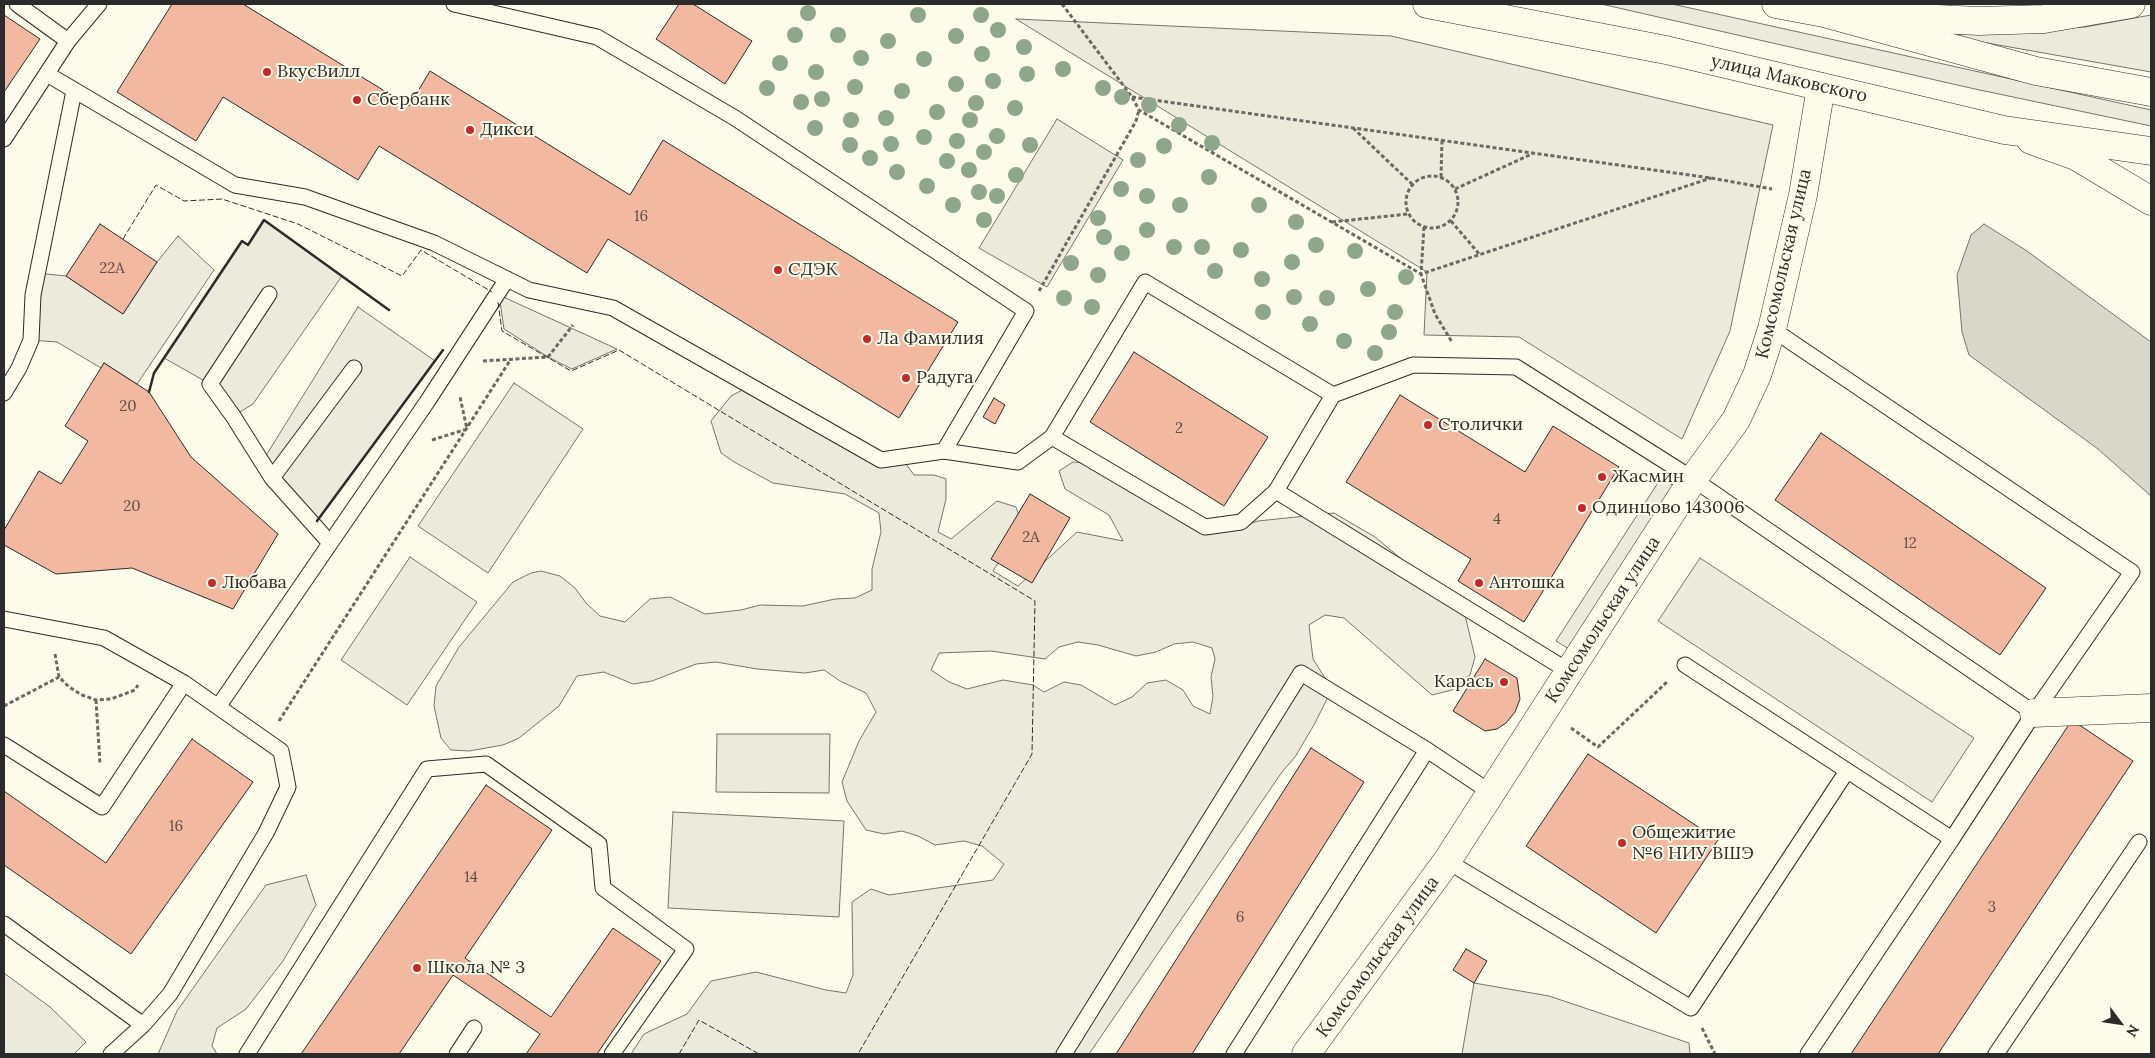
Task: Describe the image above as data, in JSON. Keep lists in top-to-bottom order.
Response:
{
  "streets": {
    "street": ["улица Маковского", "Комсомольская улица"]
  },
  "crossings": [
    ["улица Маковского", "Комсомольская улица"]
  ],
  "places": [
    "ВкусВилл",
    "Сбербанк",
    "Дикси",
    "СДЭК",
    "Ла Фамилия",
    "Радуга",
    "Столички",
    "Жасмин",
    "Одинцово 143006",
    "Любава",
    "Антошка",
    "Карась",
    "Общежитие №6 НИУ ВШЭ",
    "Школа № 3"
  ],
  "house_numbers": [
    "16",
    "22А",
    "20",
    "2",
    "20",
    "4",
    "2А",
    "12",
    "16",
    "14",
    "3",
    "6"
  ],
  "north": "bottom right"
}
